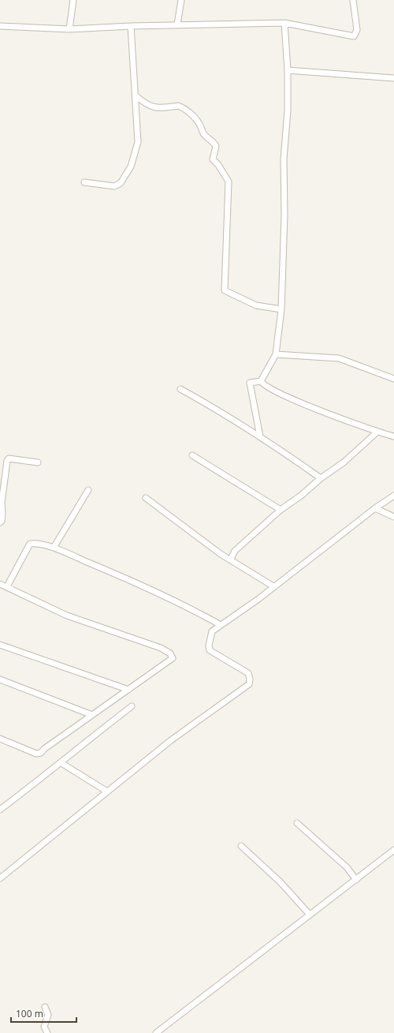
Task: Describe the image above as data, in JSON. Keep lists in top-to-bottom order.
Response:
{
  "scale_bar": "100 m"
}
